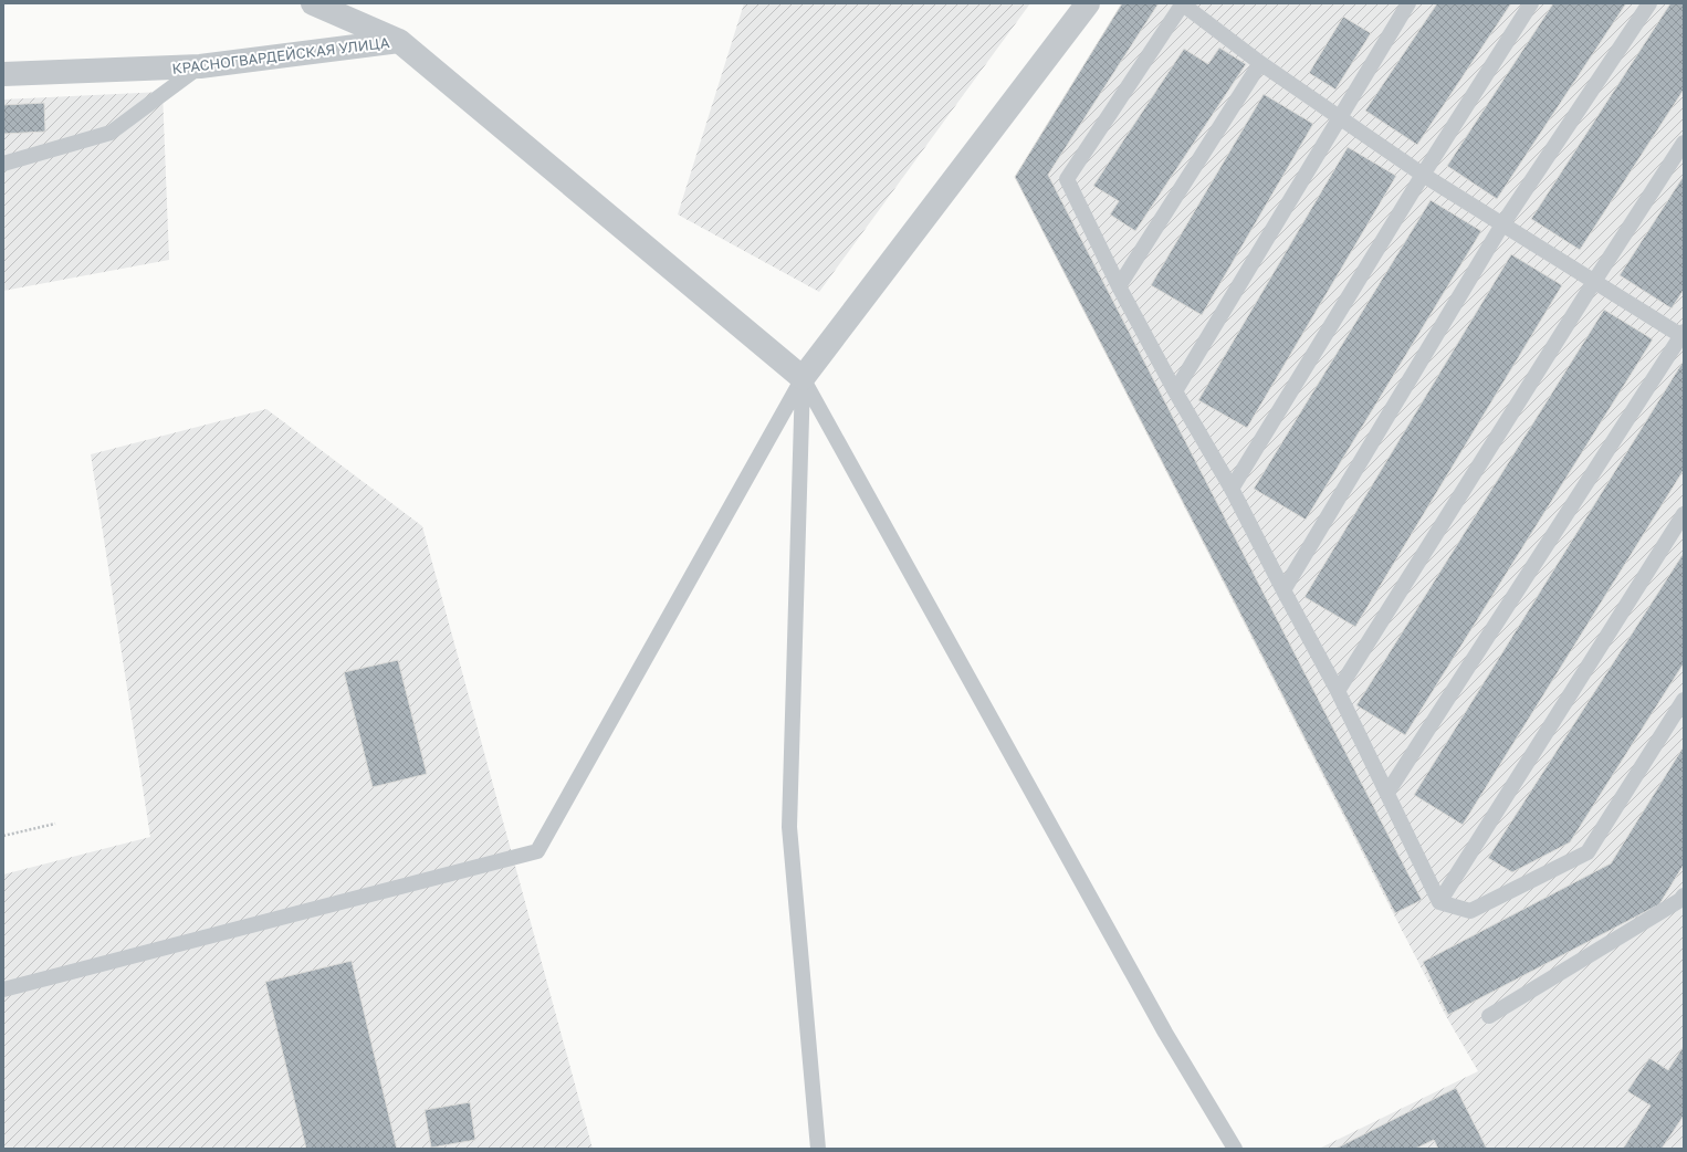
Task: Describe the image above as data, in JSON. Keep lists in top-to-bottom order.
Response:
{
  "streets": {
    "street": ["КРАСНОГВАРДЕЙСКАЯ УЛИЦА"]
  }
}
